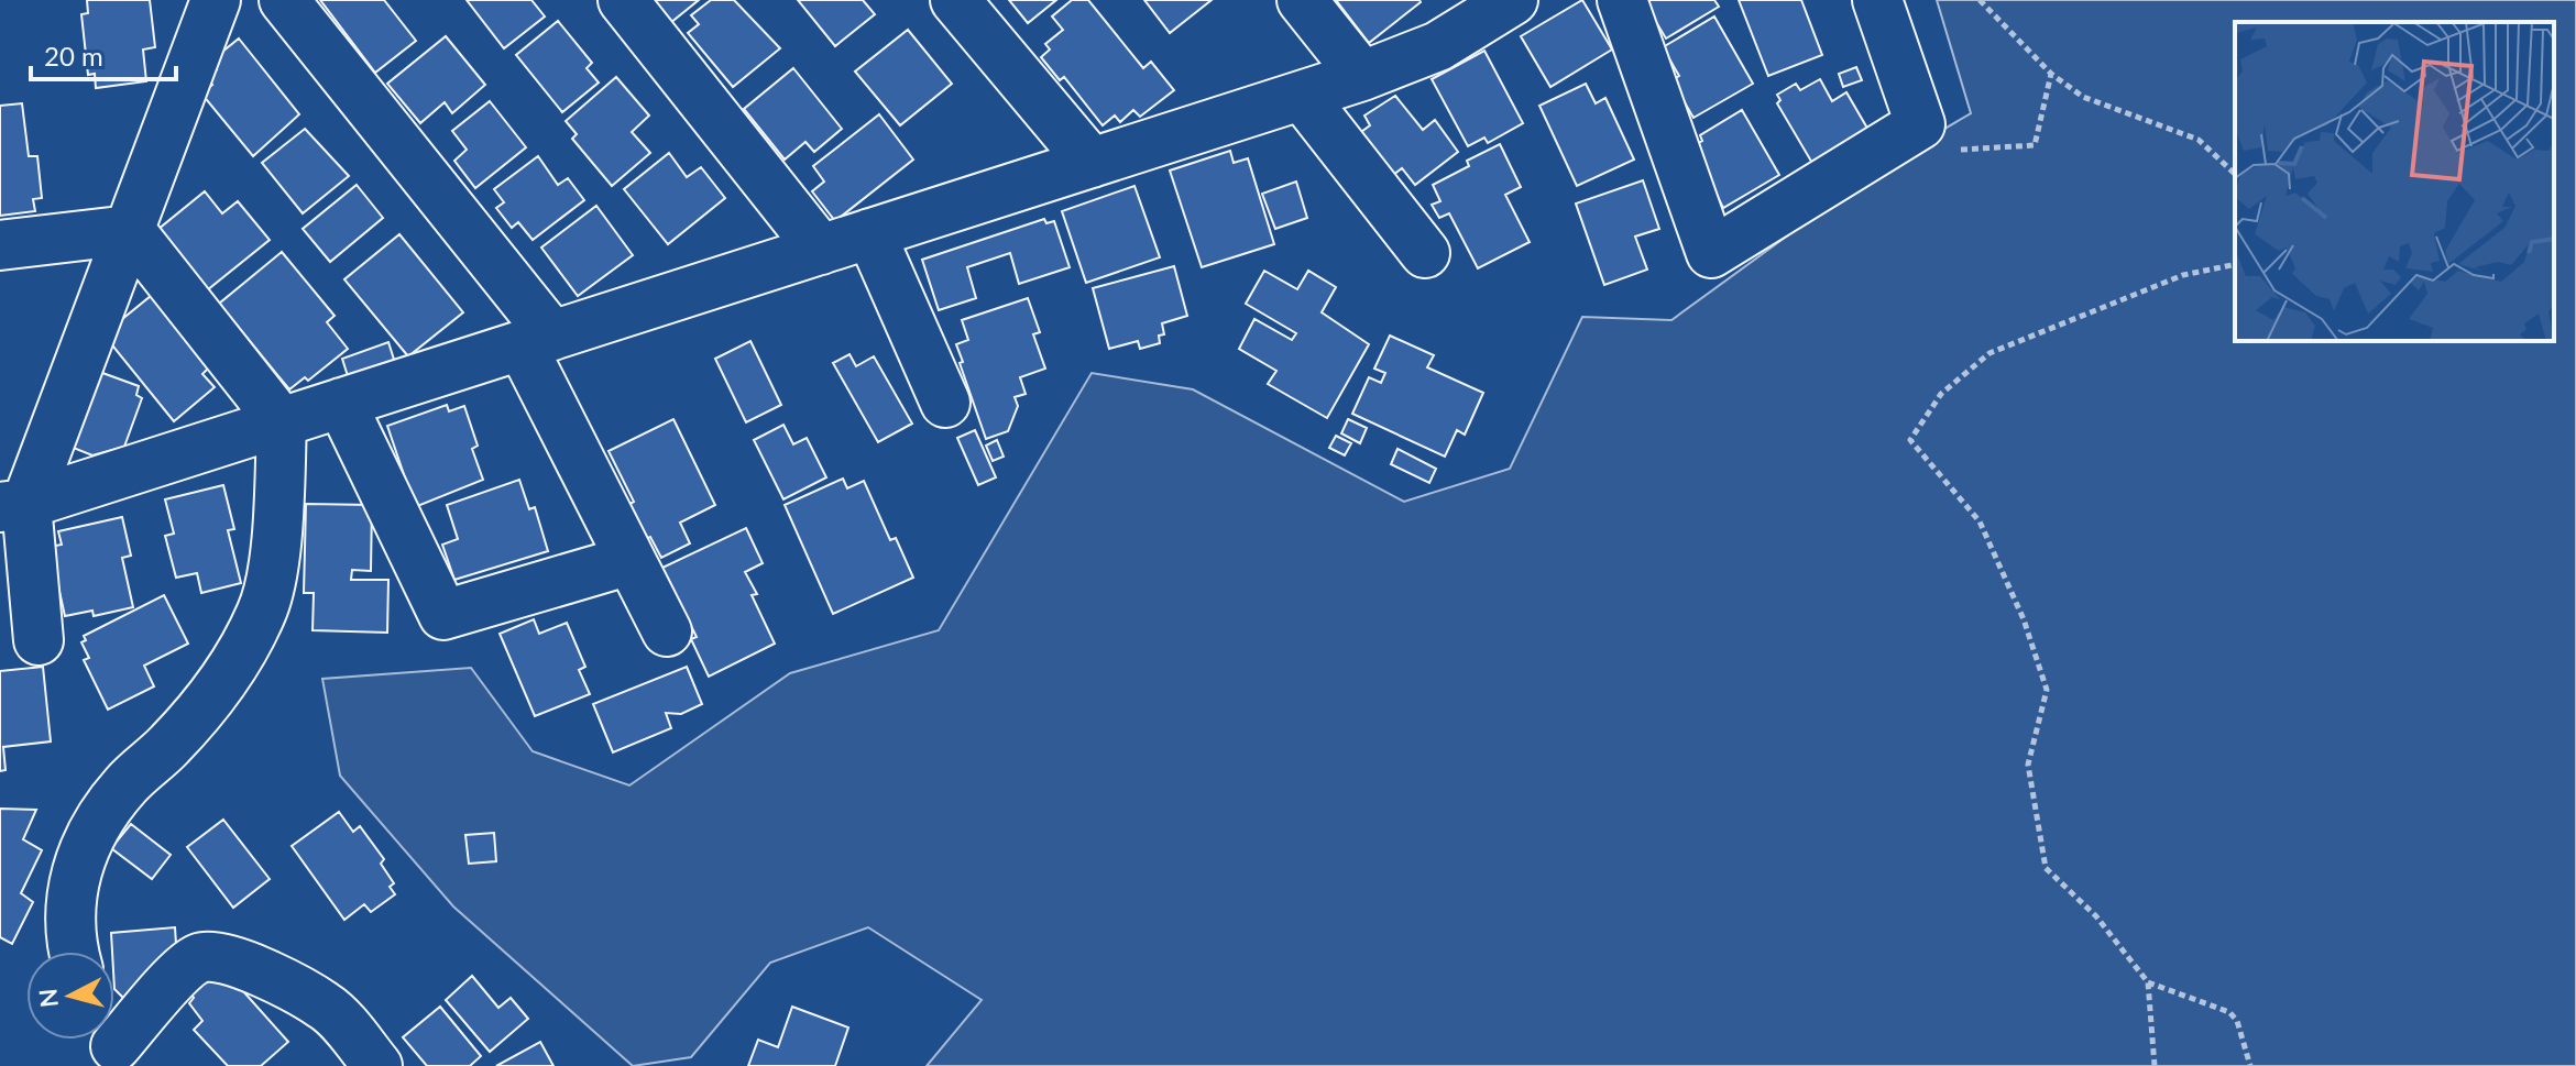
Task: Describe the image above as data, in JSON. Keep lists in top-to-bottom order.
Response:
{
  "scale_bar": "20 m",
  "north": "left"
}
